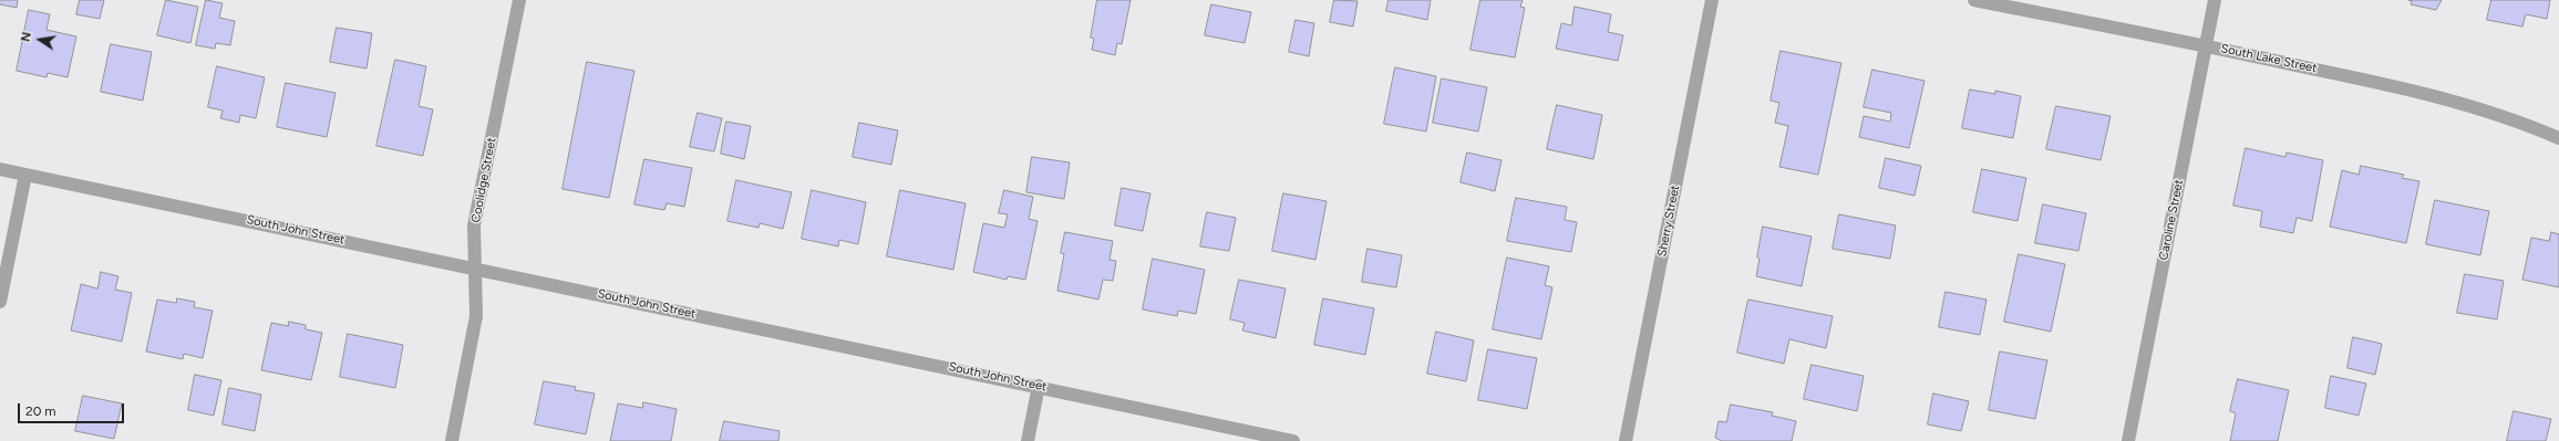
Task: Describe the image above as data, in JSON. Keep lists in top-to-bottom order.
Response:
{
  "streets": {
    "street": [
      "South Lake Street",
      "Coolidge Street",
      "Caroline Street",
      "Sherry Street",
      "South John Street"
    ]
  },
  "crossings": [
    ["South Lake Street", "Caroline Street"],
    ["Coolidge Street", "South John Street"]
  ],
  "scale_bar": "20 m",
  "north": "left"
}
